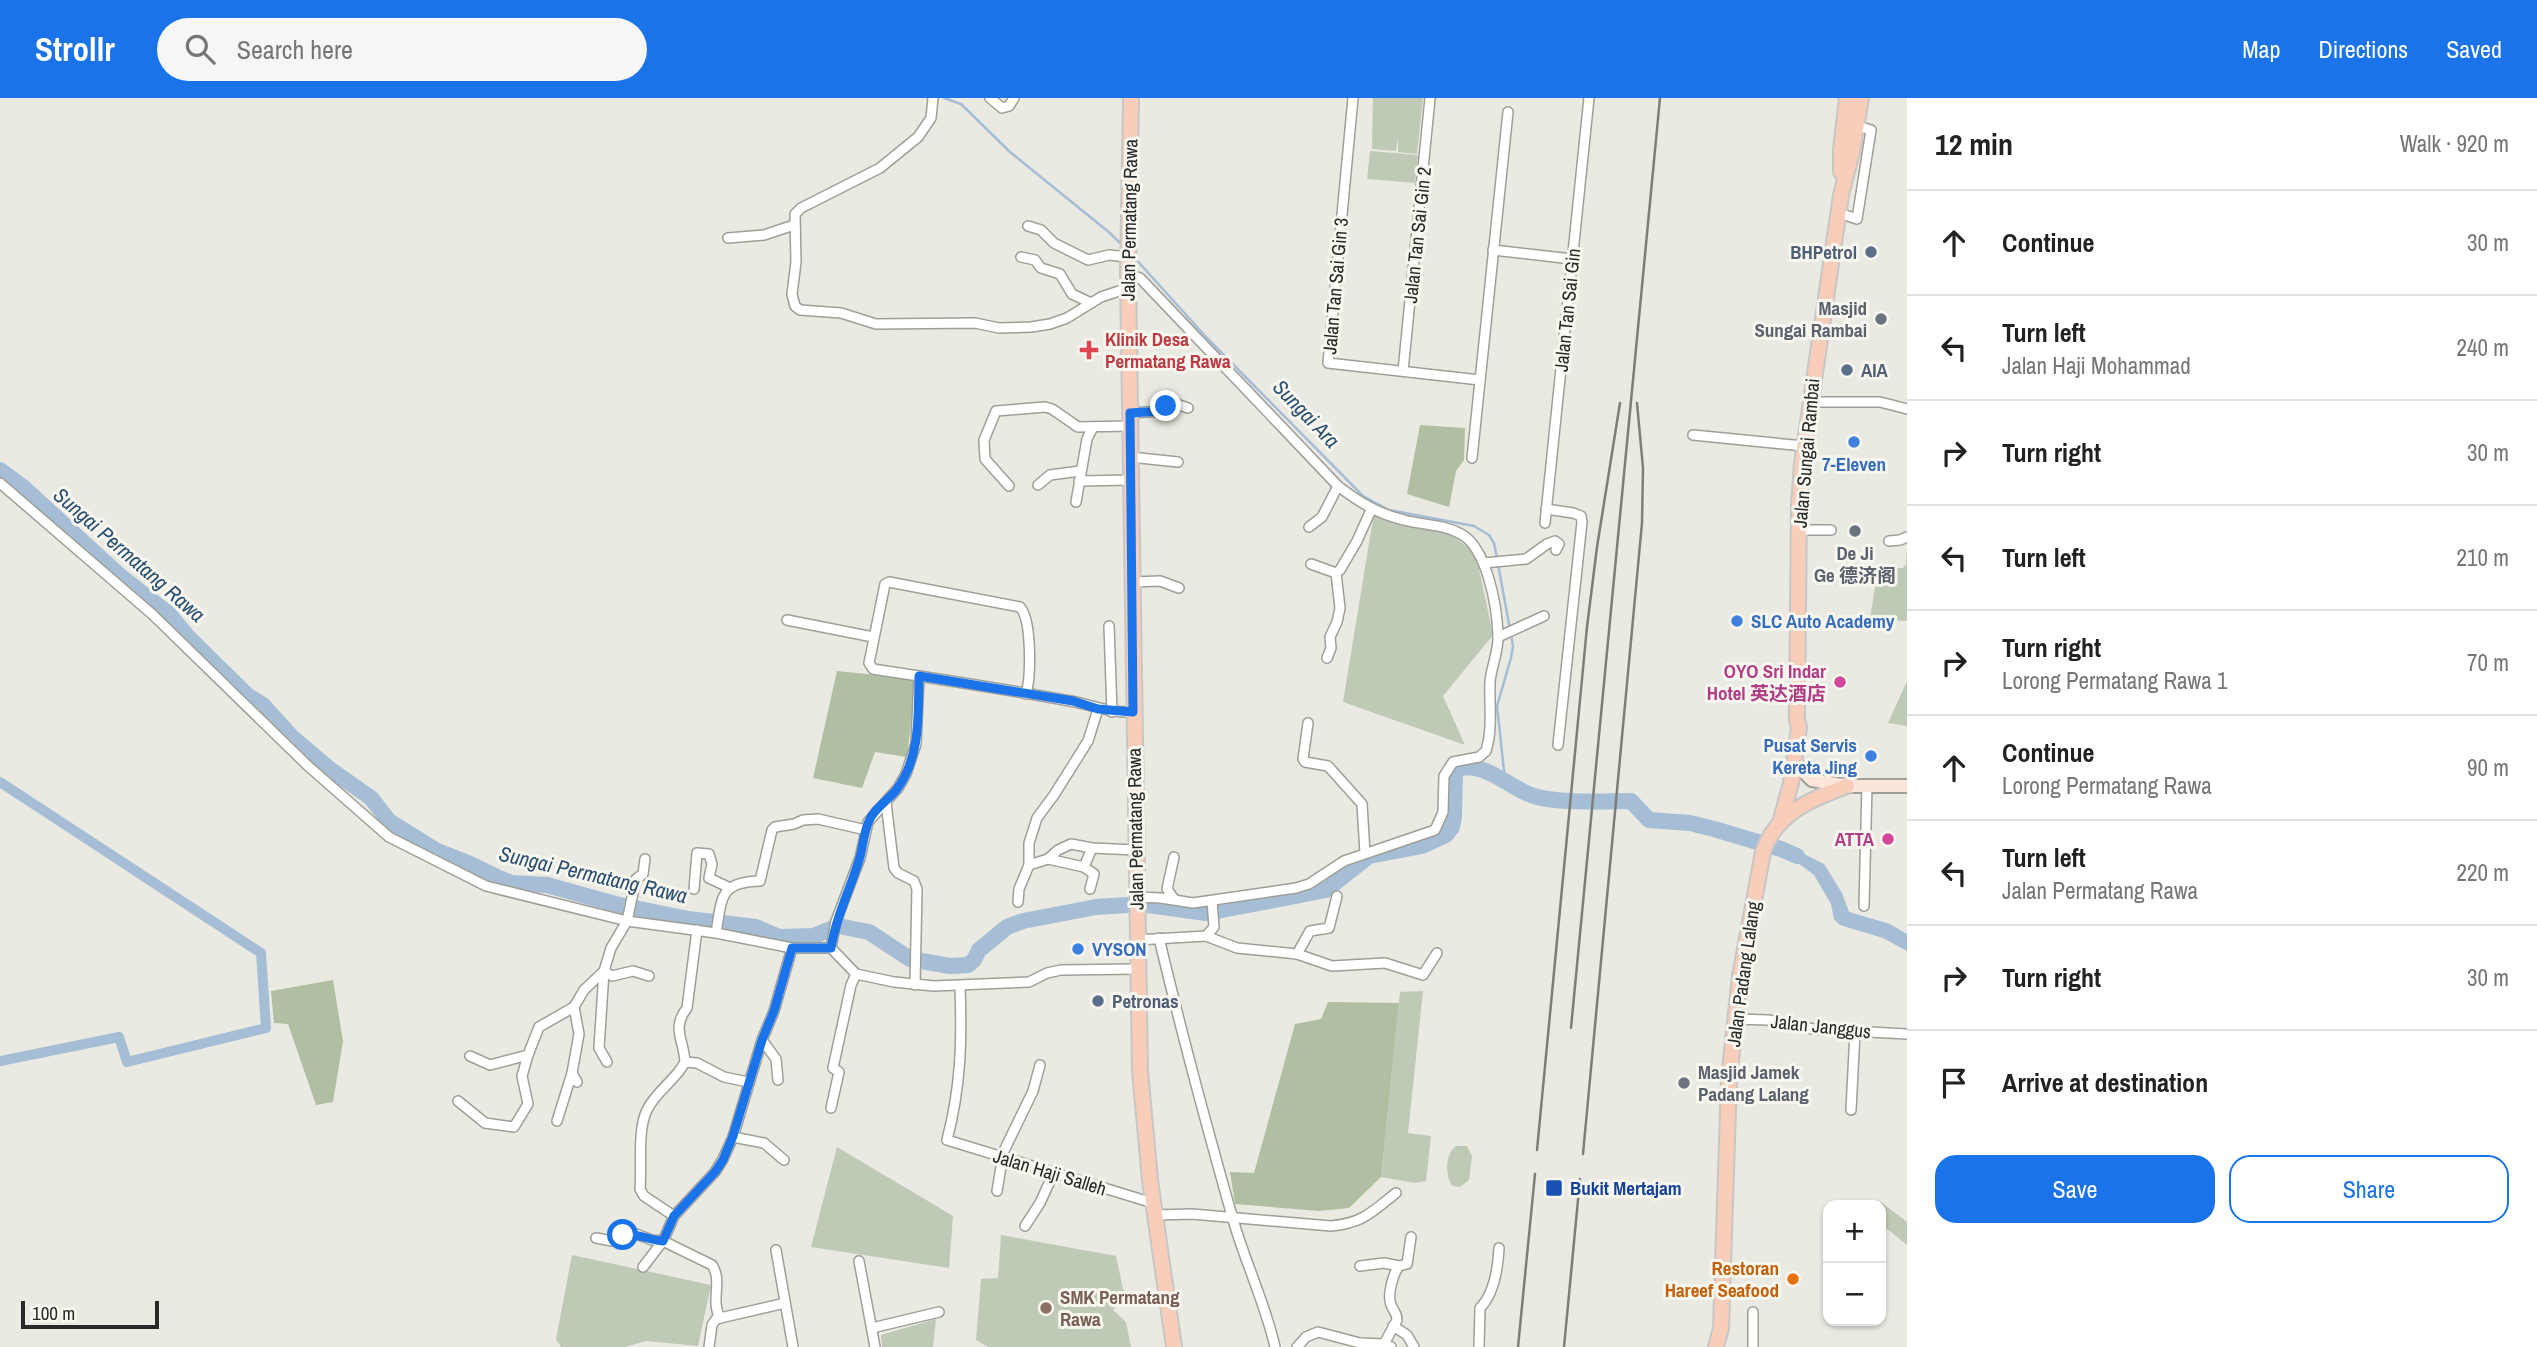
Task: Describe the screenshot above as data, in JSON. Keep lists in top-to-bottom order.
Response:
{
  "streets": {
    "main road": ["Jalan Permatang Rawa", "Jalan Sungai Rambai", "Jalan Padang Lalang"],
    "street": [
      "Jalan Tan Sai Gin 2",
      "Jalan Tan Sai Gin 3",
      "Jalan Tan Sai Gin",
      "Jalan Janggus",
      "Jalan Haji Salleh"
    ]
  },
  "crossings": [
    ["Jalan Permatang Rawa", "Jalan Haji Salleh"],
    ["Jalan Tan Sai Gin 2", "Jalan Tan Sai Gin 3"],
    ["Jalan Sungai Rambai", "Jalan Padang Lalang"],
    ["Jalan Padang Lalang", "Jalan Janggus"]
  ],
  "water": ["Sungai Ara", "Sungai Permatang Rawa"],
  "places": {
    "other": [
      "BHPetrol",
      "Masjid Sungai Rambai",
      "AIA",
      "7-Eleven",
      "De Ji Ge 德济阁",
      "SLC Auto Academy",
      "OYO Sri Indar Hotel 英达酒店",
      "Pusat Servis Kereta Jing",
      "ATTA",
      "VYSON",
      "Petronas",
      "Masjid Jamek Padang Lalang",
      "Restoran Hareef Seafood",
      "SMK Permatang Rawa"
    ],
    "health": ["Klinik Desa Permatang Rawa"],
    "transit": ["Bukit Mertajam"]
  },
  "scale_bar": "100 m",
  "page": {
    "header": "Strollr",
    "search": "Search here",
    "nav": ["Map", "Directions", "Saved"],
    "heading": ["12 min", "Walk · 920 m"],
    "list": [
      ["Continue", "30 m"],
      ["Turn left", "Jalan Haji Mohammad", "240 m"],
      ["Turn right", "30 m"],
      ["Turn left", "210 m"],
      ["Turn right", "Lorong Permatang Rawa 1", "70 m"],
      ["Continue", "Lorong Permatang Rawa", "90 m"],
      ["Turn left", "Jalan Permatang Rawa", "220 m"],
      ["Turn right", "30 m"],
      "Arrive at destination"
    ],
    "buttons": ["Save", "Share"],
    "map_buttons": ["+", "−"],
    "scale": "100 m"
  }
}
